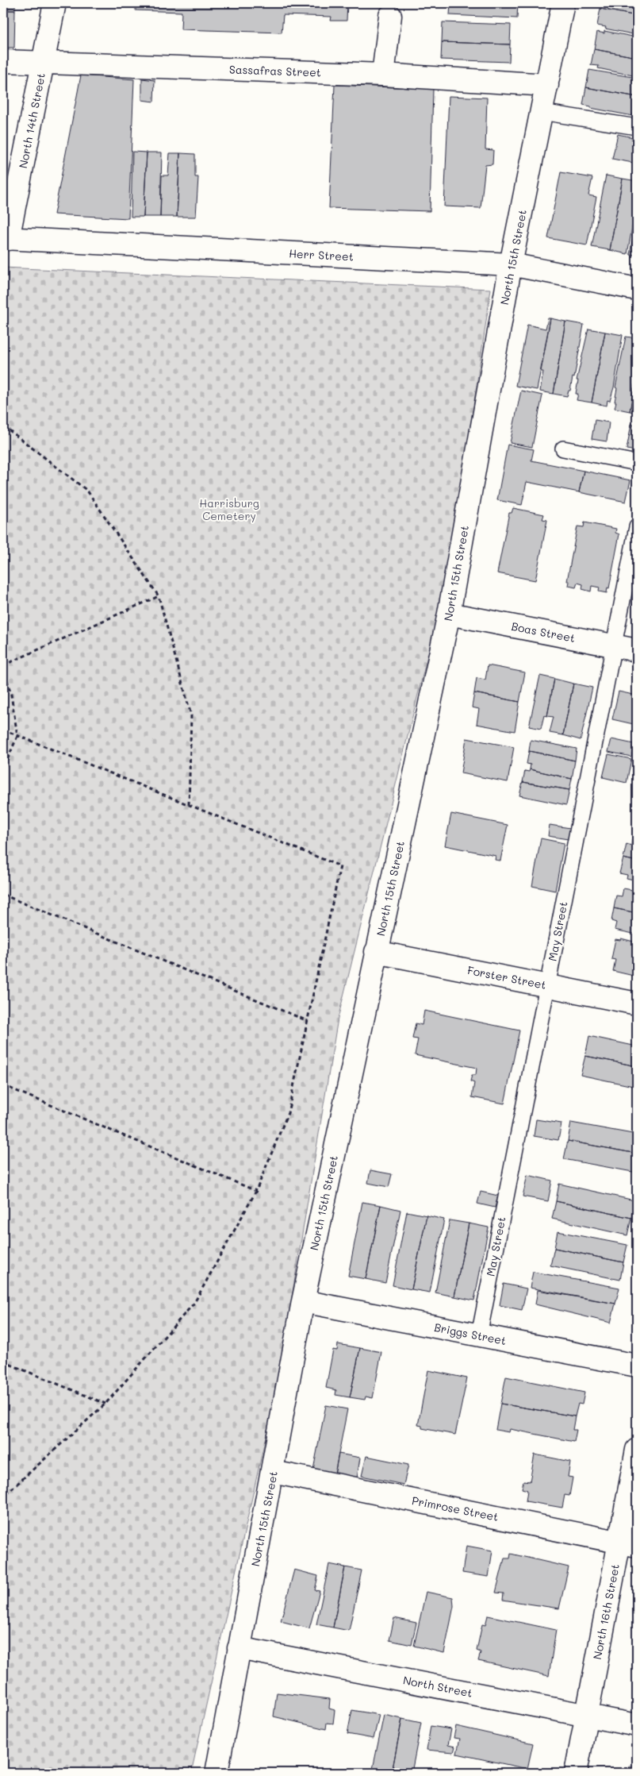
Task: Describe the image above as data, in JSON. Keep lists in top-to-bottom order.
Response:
{
  "streets": {
    "street": [
      "Sassafras Street",
      "North 14th Street",
      "Herr Street",
      "North 15th Street",
      "Boas Street",
      "Forster Street",
      "Briggs Street",
      "Primrose Street",
      "North 16th Street",
      "North Street"
    ],
    "lane": ["May Street"]
  },
  "crossings": [
    ["Sassafras Street", "North 14th Street"],
    ["Sassafras Street", "North 15th Street"],
    ["North 14th Street", "Herr Street"],
    ["Herr Street", "North 15th Street"],
    ["North 15th Street", "Boas Street"],
    ["North 15th Street", "Forster Street"],
    ["North 15th Street", "Briggs Street"],
    ["North 15th Street", "Primrose Street"],
    ["North 15th Street", "North Street"],
    ["Boas Street", "May Street"],
    ["May Street", "Forster Street"],
    ["May Street", "Briggs Street"],
    ["Primrose Street", "North 16th Street"],
    ["North 16th Street", "North Street"]
  ],
  "parks": ["Harrisburg Cemetery"]
}
